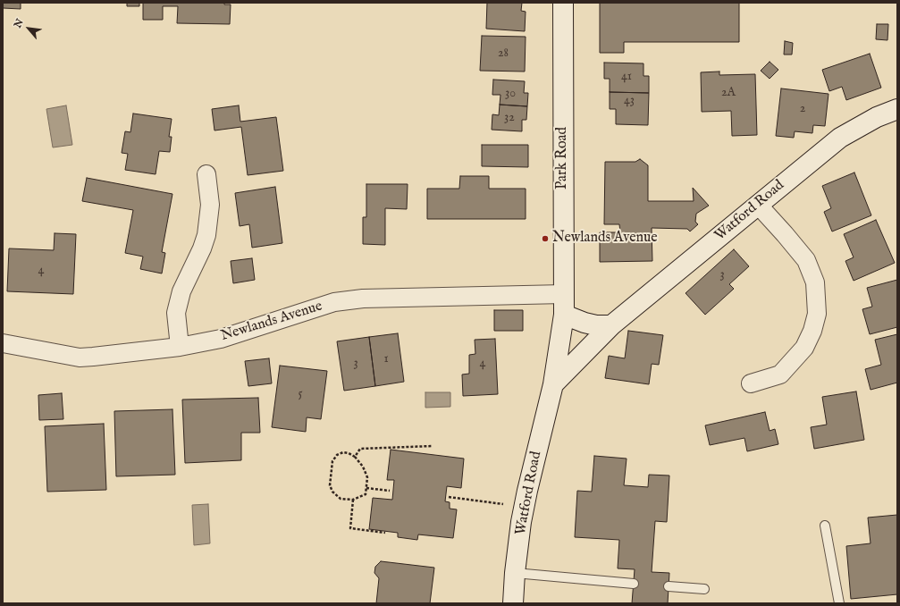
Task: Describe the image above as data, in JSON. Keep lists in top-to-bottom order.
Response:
{
  "streets": {
    "main road": ["Park Road", "Watford Road"],
    "street": ["Newlands Avenue"]
  },
  "crossings": [
    ["Park Road", "Watford Road"],
    ["Park Road", "Newlands Avenue"]
  ],
  "places": ["Newlands Avenue"],
  "house_numbers": [
    "28",
    "41",
    "2A",
    "30",
    "43",
    "2",
    "32",
    "4",
    "3",
    "1",
    "3",
    "4",
    "5"
  ],
  "north": "top left"
}
